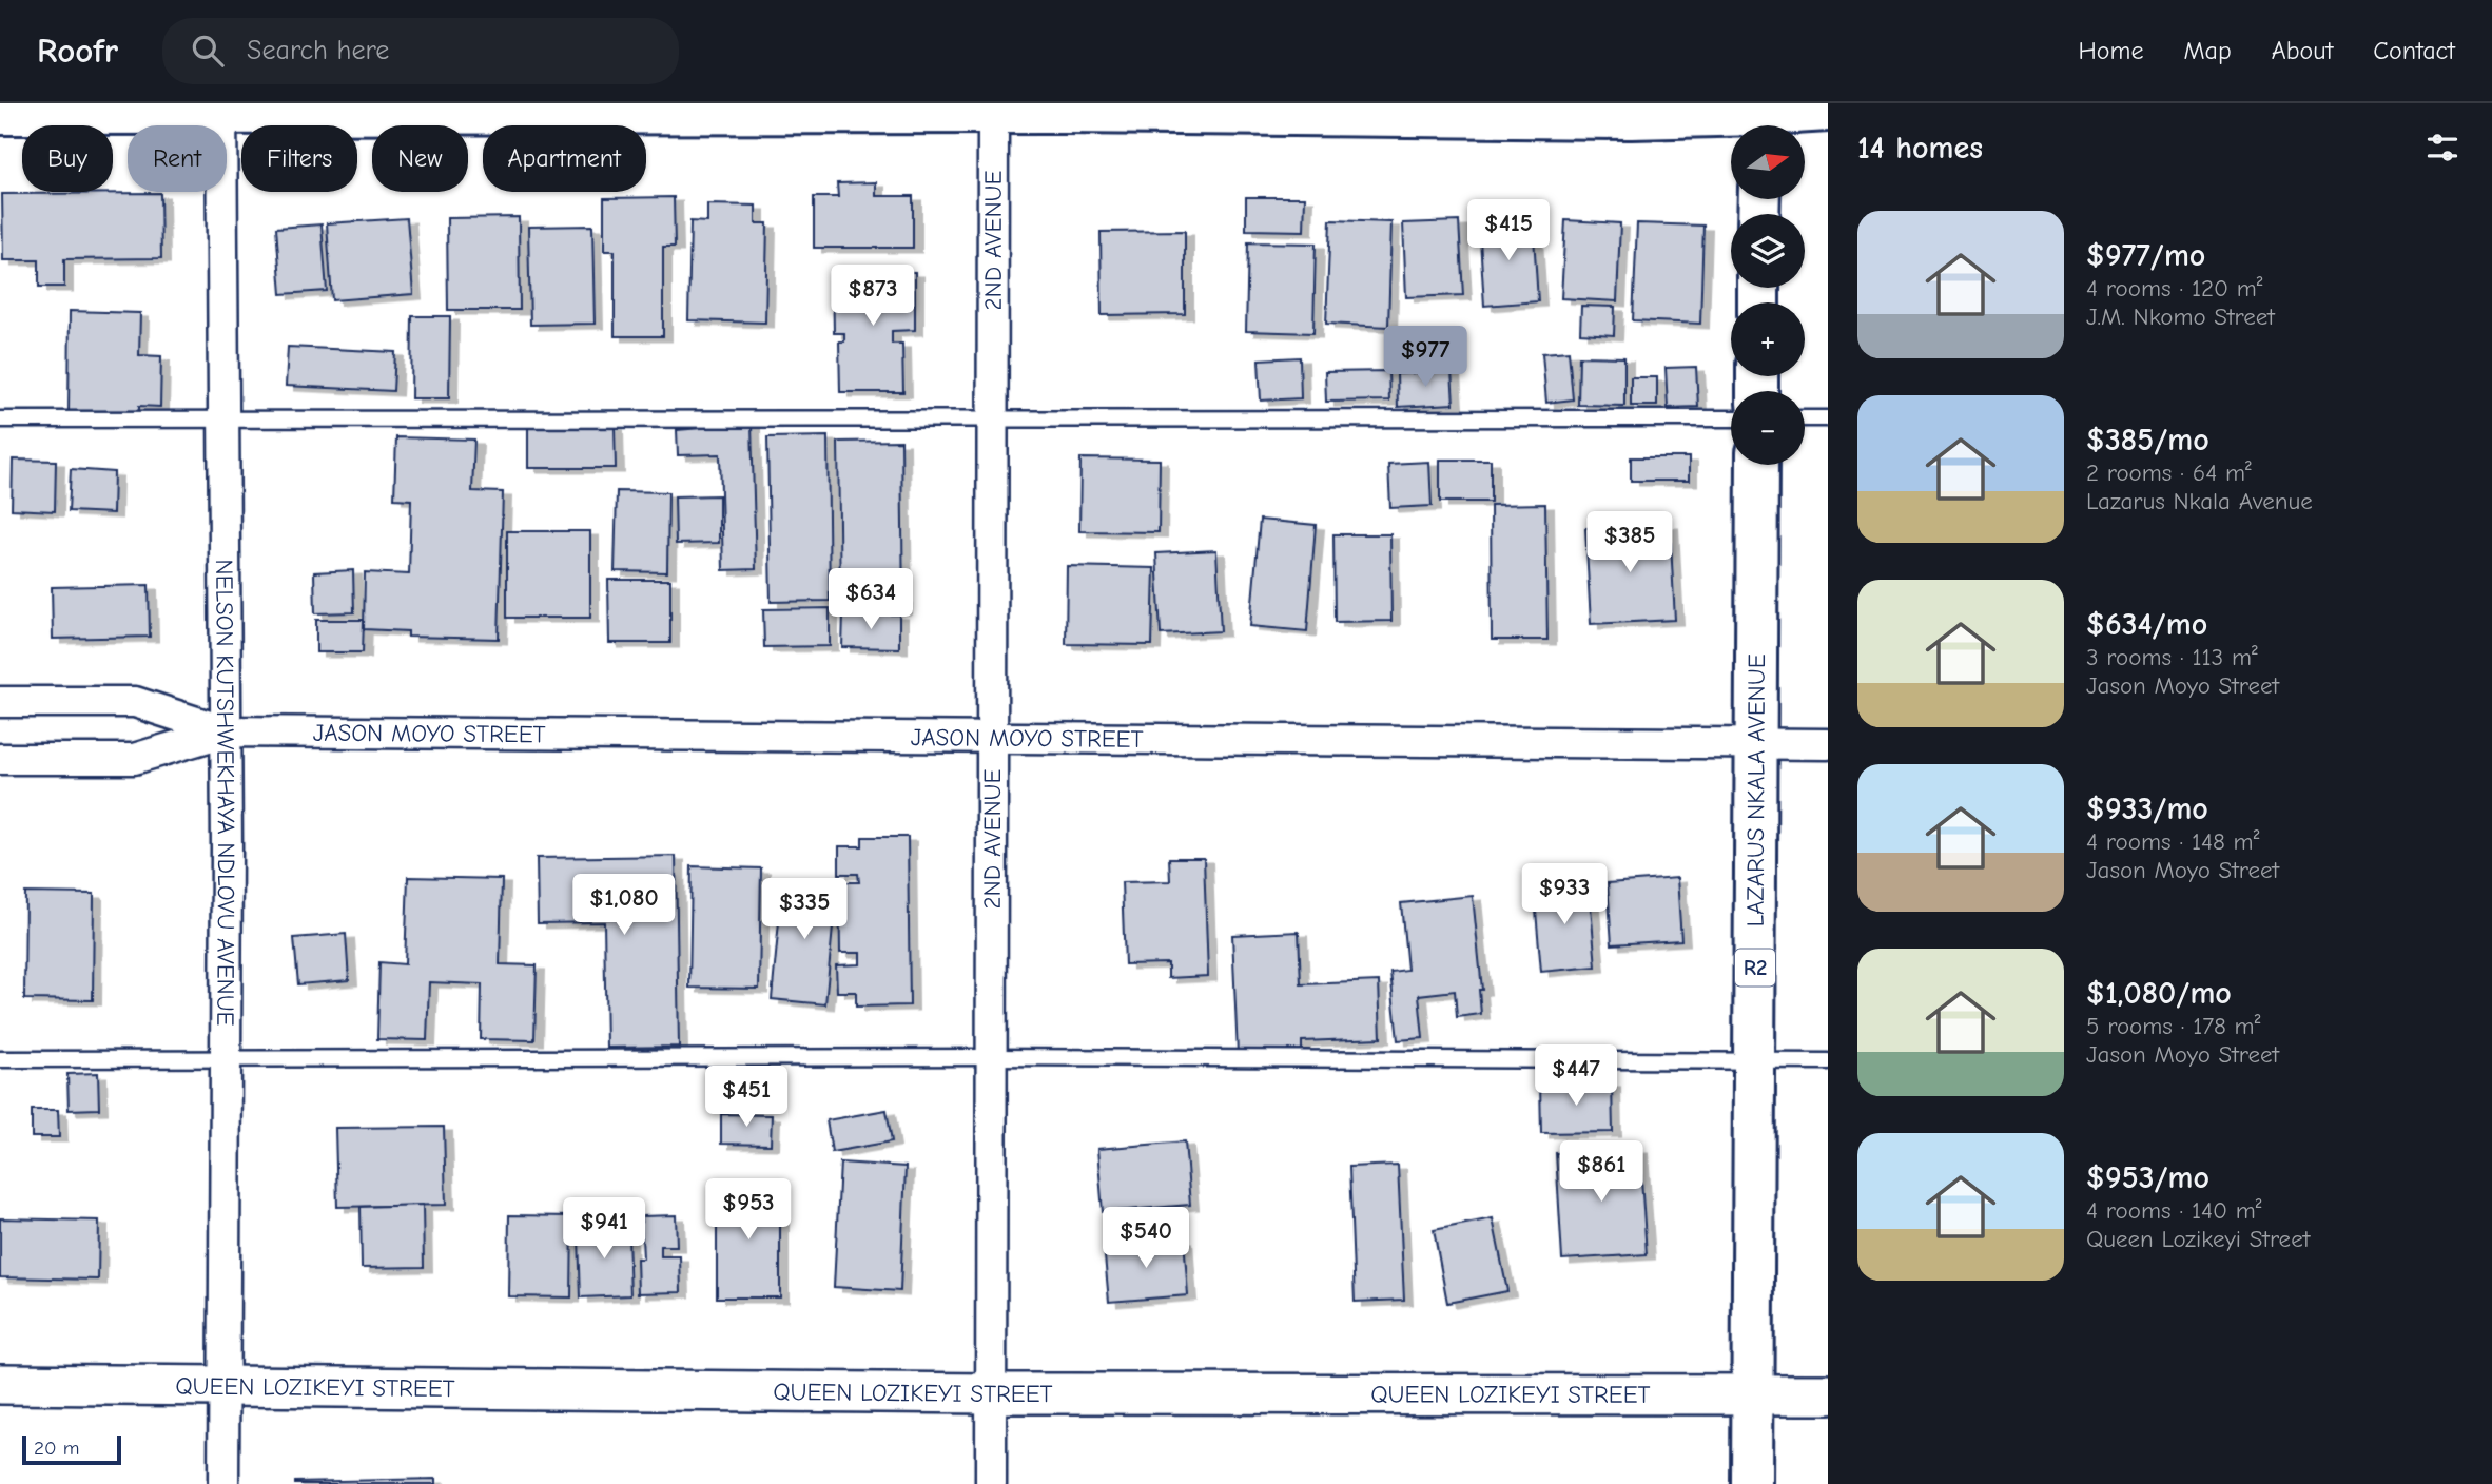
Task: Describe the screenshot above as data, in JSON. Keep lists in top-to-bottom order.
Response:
{
  "streets": {
    "highway": ["LAZARUS NKALA AVENUE", "R2"],
    "street": [
      "2ND AVENUE",
      "JASON MOYO STREET",
      "NELSON KUTSHWEKHAYA NDLOVU AVENUE",
      "QUEEN LOZIKEYI STREET"
    ]
  },
  "crossings": [
    ["2ND AVENUE", "JASON MOYO STREET"],
    ["2ND AVENUE", "QUEEN LOZIKEYI STREET"],
    ["JASON MOYO STREET", "LAZARUS NKALA AVENUE"],
    ["JASON MOYO STREET", "NELSON KUTSHWEKHAYA NDLOVU AVENUE"],
    ["LAZARUS NKALA AVENUE", "QUEEN LOZIKEYI STREET"],
    ["NELSON KUTSHWEKHAYA NDLOVU AVENUE", "QUEEN LOZIKEYI STREET"]
  ],
  "scale_bar": "20 m",
  "north": "right",
  "page": {
    "header": "Roofr",
    "search": "Search here",
    "nav": [
      "Home",
      "Map",
      "About",
      "Contact"
    ],
    "heading": "14 homes",
    "map_buttons": ["+", "−"],
    "chip": [
      "Buy",
      "Rent",
      "Filters",
      "New",
      "Apartment"
    ],
    "list": [
      {
        "name": "$977/mo",
        "note": "4 rooms · 120 m² · J.M. Nkomo Street"
      },
      {
        "name": "$385/mo",
        "note": "2 rooms · 64 m² · Lazarus Nkala Avenue"
      },
      {
        "name": "$634/mo",
        "note": "3 rooms · 113 m² · Jason Moyo Street"
      },
      {
        "name": "$933/mo",
        "note": "4 rooms · 148 m² · Jason Moyo Street"
      },
      {
        "name": "$1,080/mo",
        "note": "5 rooms · 178 m² · Jason Moyo Street"
      },
      {
        "name": "$953/mo",
        "note": "4 rooms · 140 m² · Queen Lozikeyi Street"
      }
    ],
    "price": [
      "$415",
      "$873",
      "$977",
      "$385",
      "$634",
      "$933",
      "$1,080",
      "$335",
      "$447",
      "$451",
      "$861",
      "$953",
      "$941",
      "$540"
    ],
    "scale": "20 m"
  }
}
